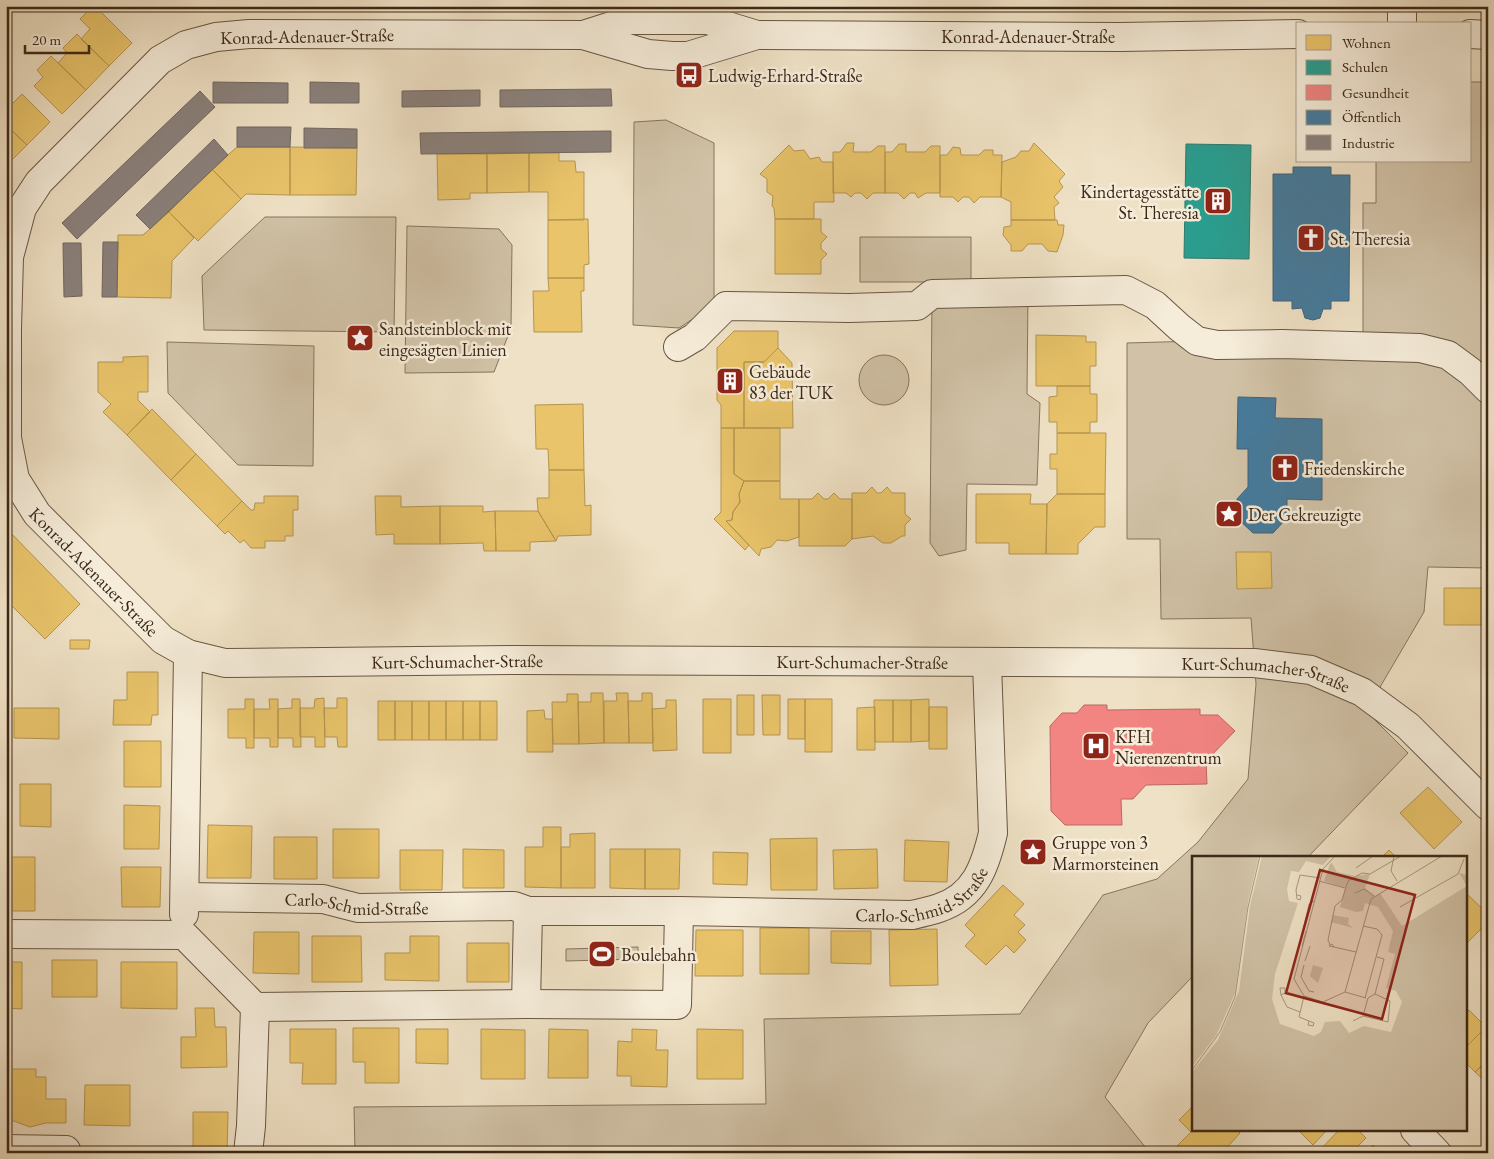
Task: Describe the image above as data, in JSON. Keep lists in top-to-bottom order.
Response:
{
  "streets": {
    "street": ["Konrad-Adenauer-Straße", "Kurt-Schumacher-Straße", "Carlo-Schmid-Straße"]
  },
  "crossings": [
    ["Konrad-Adenauer-Straße", "Kurt-Schumacher-Straße"],
    ["Kurt-Schumacher-Straße", "Carlo-Schmid-Straße"]
  ],
  "places": {
    "bus stop": ["Ludwig-Erhard-Straße"],
    "building": ["Kindertagesstätte St. Theresia", "Gebäude 83 der TUK"],
    "church": ["St. Theresia", "Friedenskirche"],
    "place": ["Sandsteinblock mit eingesägten Linien", "Der Gekreuzigte", "Gruppe von 3 Marmorsteinen"],
    "hospital": ["KFH Nierenzentrum"],
    "sports": ["Boulebahn"]
  },
  "legend": [
    "Wohnen",
    "Schulen",
    "Gesundheit",
    "Öffentlich",
    "Industrie"
  ],
  "scale_bar": "20 m"
}
